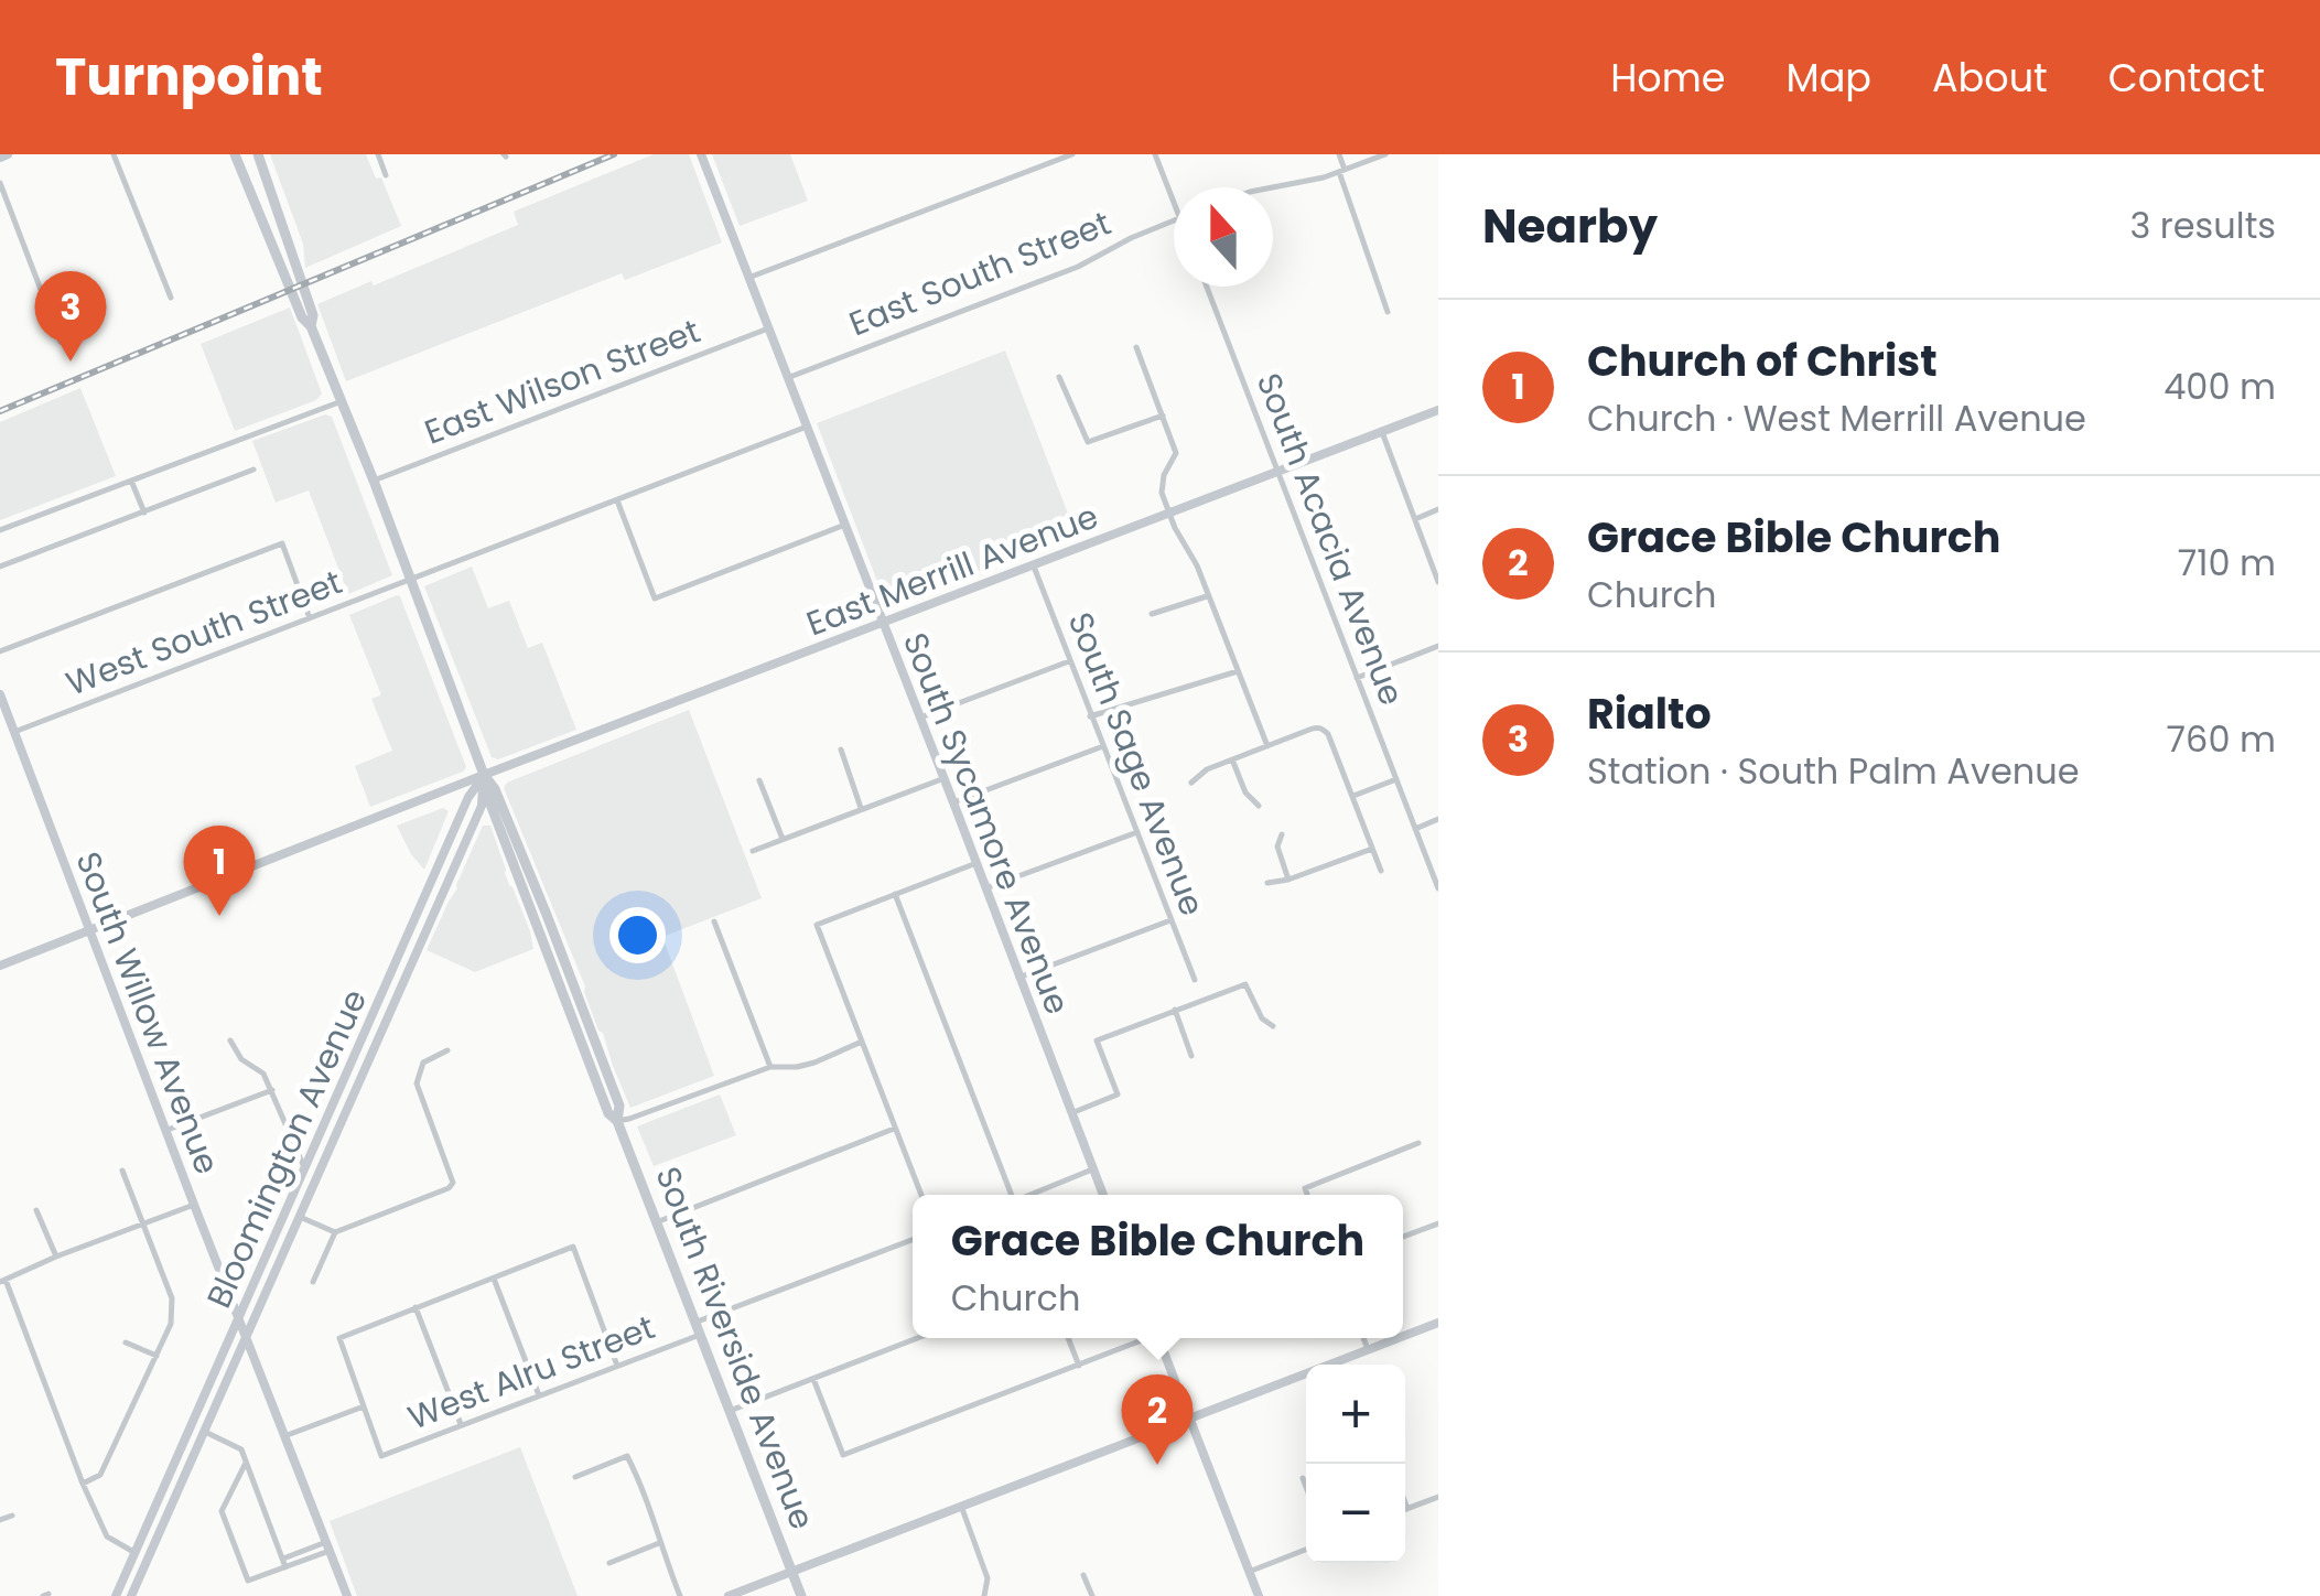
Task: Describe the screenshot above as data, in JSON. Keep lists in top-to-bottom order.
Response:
{
  "streets": {
    "main road": [
      "East Merrill Avenue",
      "South Sycamore Avenue",
      "South Willow Avenue",
      "Bloomington Avenue",
      "South Riverside Avenue"
    ],
    "street": [
      "East South Street",
      "East Wilson Street",
      "South Acacia Avenue",
      "West South Street",
      "South Sage Avenue",
      "West Alru Street"
    ]
  },
  "crossings": [
    ["East South Street", "South Sycamore Avenue"],
    ["East Wilson Street", "South Sycamore Avenue"],
    ["East Wilson Street", "South Riverside Avenue"],
    ["South Acacia Avenue", "East Merrill Avenue"],
    ["East Merrill Avenue", "South Sage Avenue"],
    ["East Merrill Avenue", "South Sycamore Avenue"],
    ["East Merrill Avenue", "South Willow Avenue"],
    ["East Merrill Avenue", "Bloomington Avenue"],
    ["East Merrill Avenue", "South Riverside Avenue"],
    ["West South Street", "South Willow Avenue"],
    ["West South Street", "South Riverside Avenue"],
    ["South Willow Avenue", "Bloomington Avenue"],
    ["South Willow Avenue", "West Alru Street"],
    ["Bloomington Avenue", "South Riverside Avenue"],
    ["South Riverside Avenue", "West Alru Street"]
  ],
  "north": "top",
  "page": {
    "header": "Turnpoint",
    "nav": [
      "Home",
      "Map",
      "About",
      "Contact"
    ],
    "heading": ["Nearby", "3 results"],
    "pins": ["3", "1", "2"],
    "list": [
      {
        "mark": "1",
        "name": "Church of Christ",
        "note": "Church · West Merrill Avenue",
        "value": "400 m"
      },
      {
        "mark": "2",
        "name": "Grace Bible Church",
        "note": "Church",
        "value": "710 m"
      },
      {
        "mark": "3",
        "name": "Rialto",
        "note": "Station · South Palm Avenue",
        "value": "760 m"
      }
    ],
    "popup": ["Grace Bible Church", "Church"],
    "map_buttons": ["+", "−"]
  }
}
